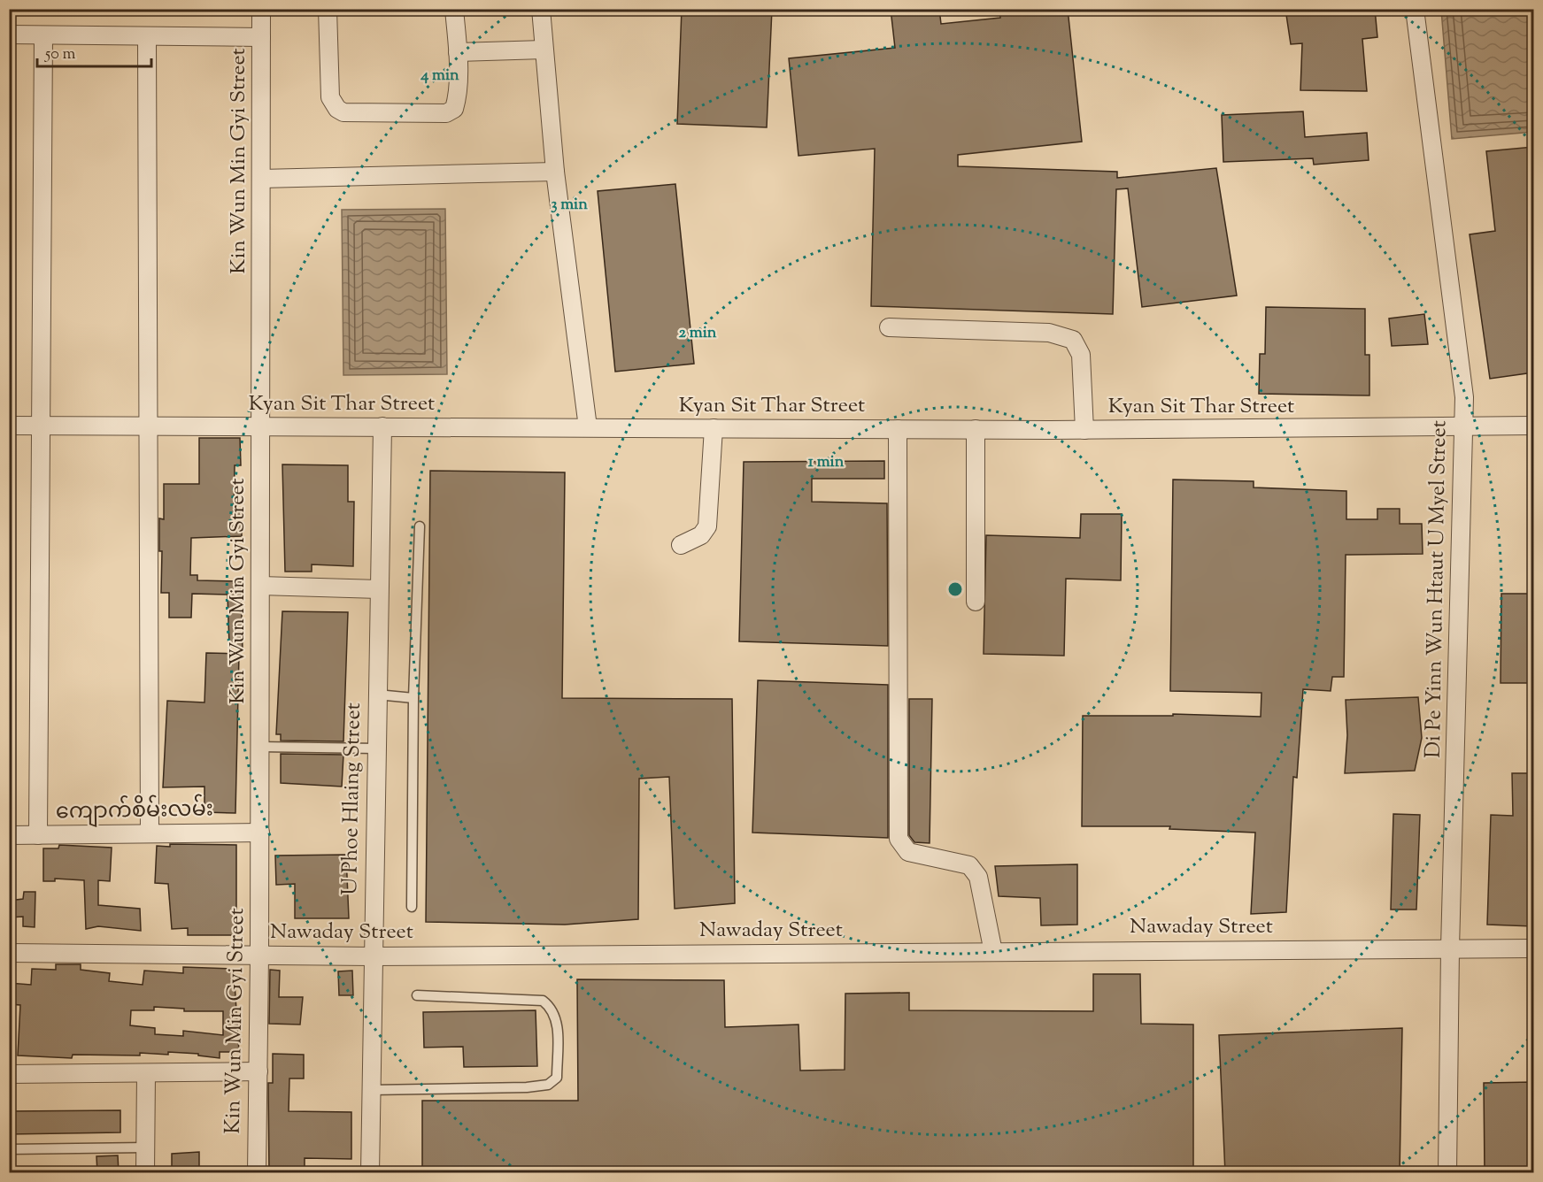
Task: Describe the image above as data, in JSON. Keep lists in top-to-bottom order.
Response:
{
  "streets": {
    "street": [
      "Kin Wun Min Gyi Street",
      "Kyan Sit Thar Street",
      "Di Pe Yinn Wun Htaut U Myel Street",
      "U Phoe Hlaing Street",
      "ကျောက်စိမ်းလမ်း",
      "Nawaday Street"
    ]
  },
  "crossings": [
    ["Kin Wun Min Gyi Street", "Kyan Sit Thar Street"],
    ["Kin Wun Min Gyi Street", "ကျောက်စိမ်းလမ်း"],
    ["Kin Wun Min Gyi Street", "Nawaday Street"],
    ["Kyan Sit Thar Street", "Di Pe Yinn Wun Htaut U Myel Street"],
    ["Kyan Sit Thar Street", "U Phoe Hlaing Street"],
    ["Di Pe Yinn Wun Htaut U Myel Street", "Nawaday Street"],
    ["U Phoe Hlaing Street", "Nawaday Street"]
  ],
  "scale_bar": "50 m",
  "rings": [
    "4 min",
    "3 min",
    "2 min",
    "1 min"
  ]
}
